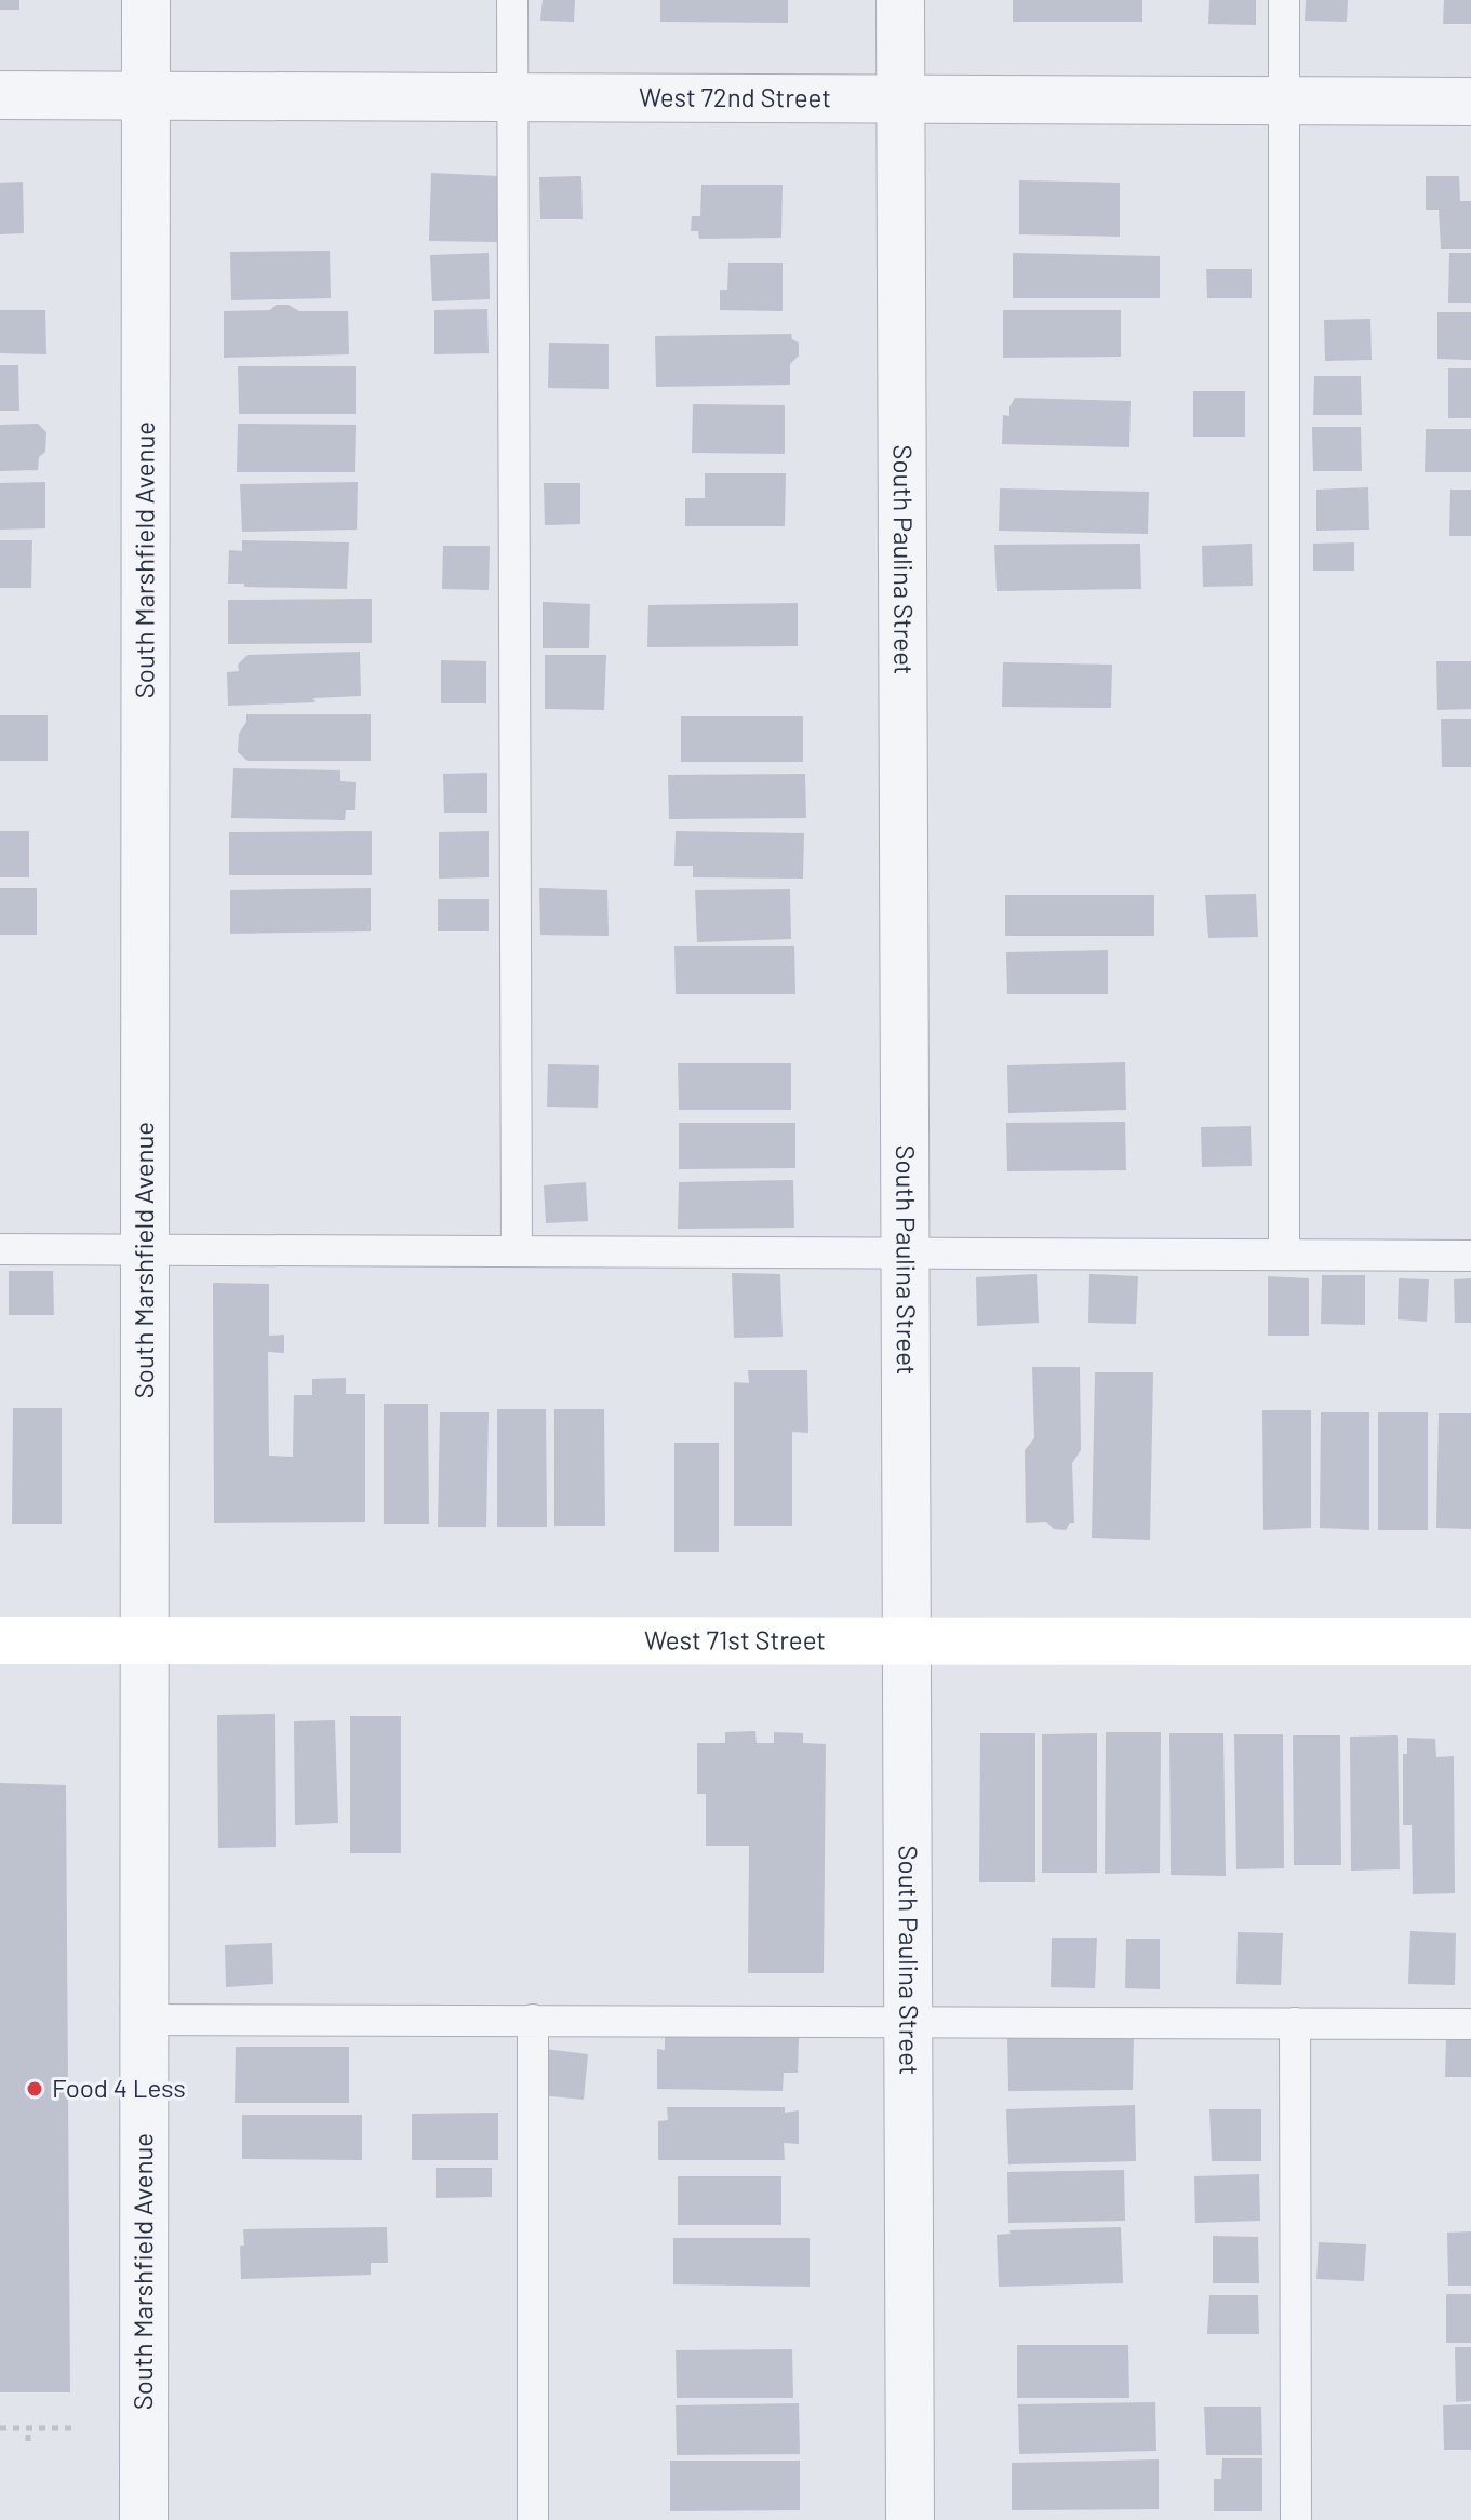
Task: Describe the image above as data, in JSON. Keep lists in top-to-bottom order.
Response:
{
  "streets": {
    "main road": ["West 71st Street"],
    "street": ["West 72nd Street", "South Marshfield Avenue", "South Paulina Street"]
  },
  "crossings": [
    ["West 72nd Street", "South Marshfield Avenue"],
    ["West 72nd Street", "South Paulina Street"],
    ["South Marshfield Avenue", "West 71st Street"],
    ["South Paulina Street", "West 71st Street"]
  ],
  "places": ["Food 4 Less"]
}
